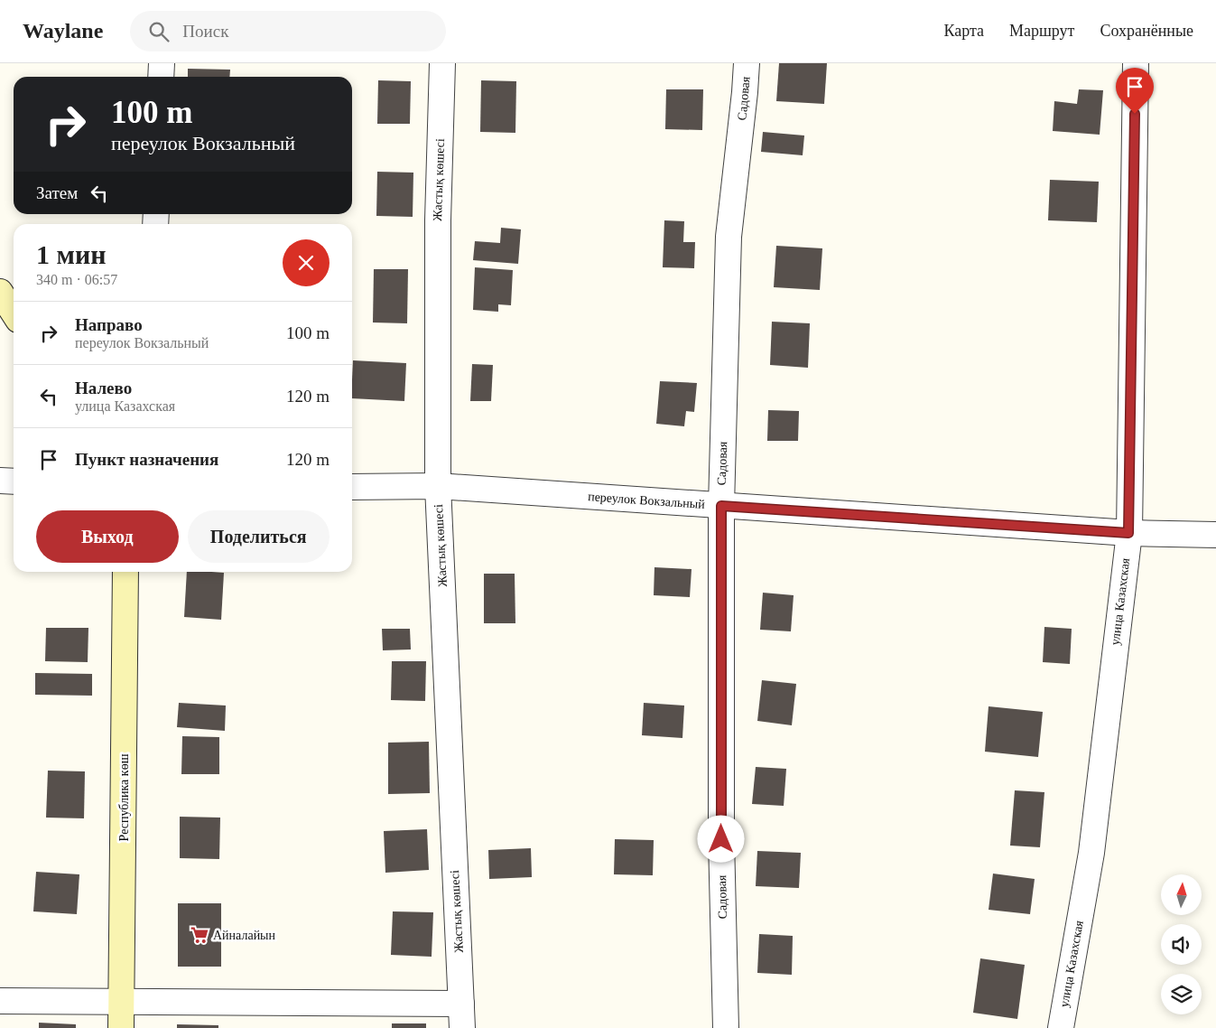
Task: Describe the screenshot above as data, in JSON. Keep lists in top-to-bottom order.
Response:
{
  "streets": {
    "main road": ["Республика көш"],
    "street": [
      "Садовая",
      "Жастық көшесі",
      "переулок Вокзальный",
      "улица Казахская"
    ]
  },
  "crossings": [
    ["Садовая", "переулок Вокзальный"],
    ["Жастық көшесі", "переулок Вокзальный"],
    ["переулок Вокзальный", "улица Казахская"]
  ],
  "places": {
    "supermarket": ["Айналайын"]
  },
  "north": "top",
  "page": {
    "header": "Waylane",
    "search": "Поиск",
    "nav": ["Карта", "Маршрут", "Сохранённые"],
    "turn": ["100 m", "переулок Вокзальный"],
    "then": "Затем",
    "heading": ["1 мин", "340 m · 06:57"],
    "list": [
      {
        "name": "Направо",
        "note": "переулок Вокзальный",
        "value": "100 m"
      },
      {
        "name": "Налево",
        "note": "улица Казахская",
        "value": "120 m"
      },
      {
        "name": "Пункт назначения",
        "value": "120 m"
      }
    ],
    "buttons": ["Выход", "Поделиться"]
  }
}
